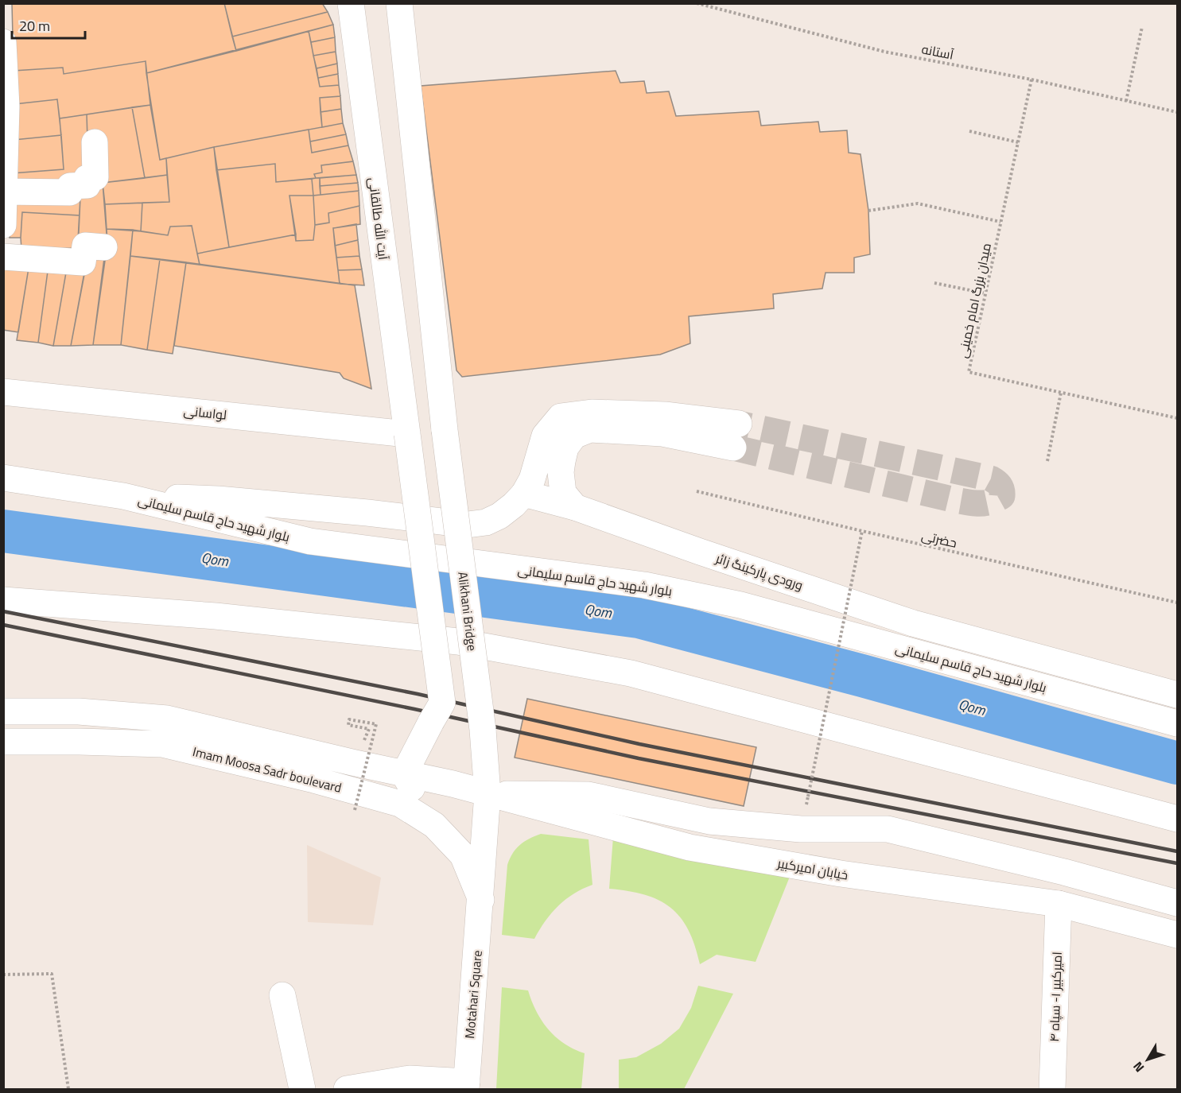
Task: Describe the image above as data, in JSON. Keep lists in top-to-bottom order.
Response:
{
  "streets": {
    "main road": [
      "آیت الله طالقانی",
      "لواسانی",
      "بلوار شهید حاج قاسم سلیمانی",
      "ورودی پارکینگ زائر",
      "Alikhani Bridge",
      "Imam Moosa Sadr boulevard",
      "خیابان امیرکبیر",
      "Motahari Square",
      "امیرکبیر ۱- سپاه ۴"
    ],
    "path": ["آستانه", "میدان بزرگ امام خمینی", "حضرتی"]
  },
  "crossings": [
    ["آستانه", "میدان بزرگ امام خمینی"],
    ["آیت الله طالقانی", "لواسانی"],
    ["Alikhani Bridge", "خیابان امیرکبیر"],
    ["Alikhani Bridge", "Motahari Square"],
    ["Imam Moosa Sadr boulevard", "خیابان امیرکبیر"],
    ["Imam Moosa Sadr boulevard", "Motahari Square"],
    ["خیابان امیرکبیر", "Motahari Square"],
    ["خیابان امیرکبیر", "امیرکبیر ۱- سپاه ۴"]
  ],
  "water": ["Qom"],
  "scale_bar": "20 m",
  "north": "bottom left"
}
